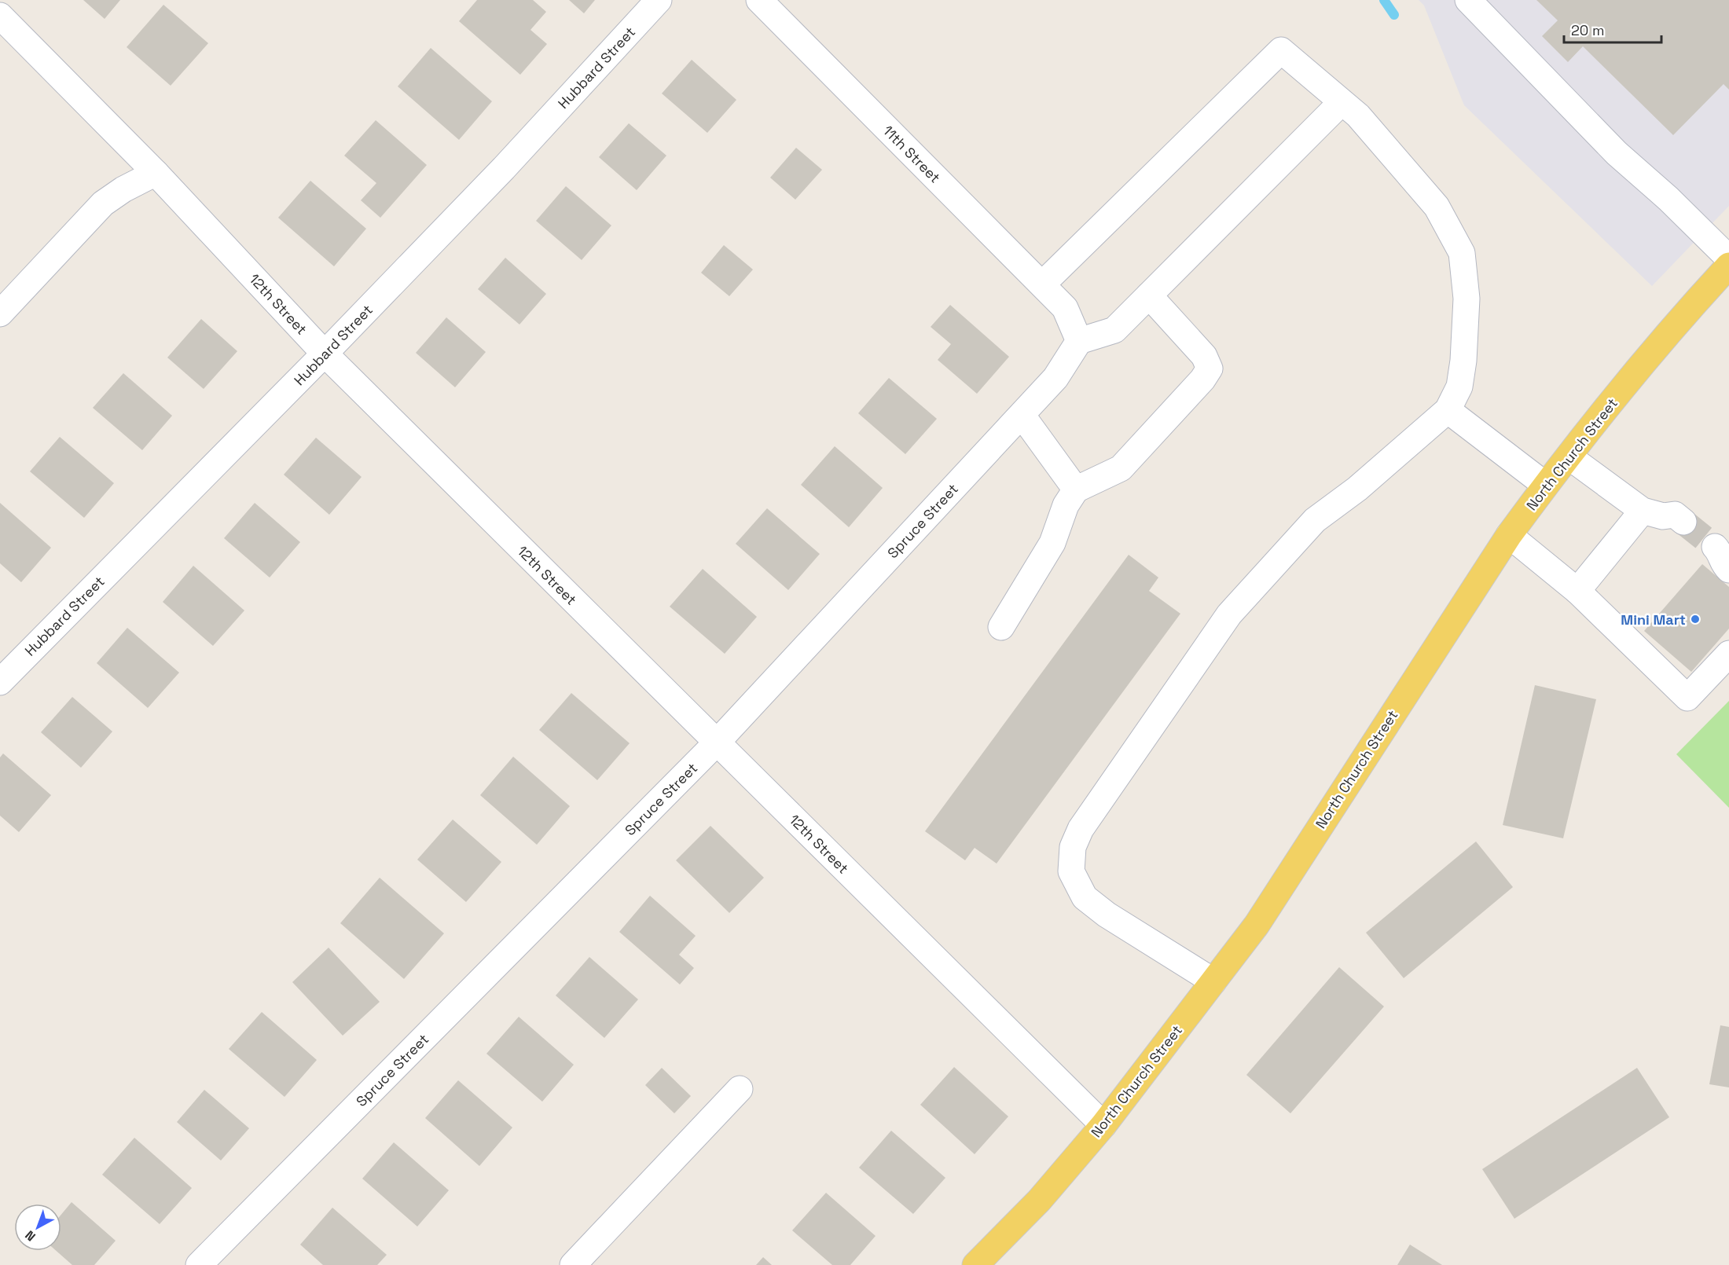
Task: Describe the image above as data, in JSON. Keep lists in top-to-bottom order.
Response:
{
  "streets": {
    "main road": ["North Church Street"],
    "street": [
      "Hubbard Street",
      "11th Street",
      "12th Street",
      "Spruce Street"
    ]
  },
  "crossings": [
    ["Hubbard Street", "12th Street"],
    ["11th Street", "Spruce Street"],
    ["12th Street", "North Church Street"],
    ["12th Street", "Spruce Street"]
  ],
  "places": ["Mini Mart"],
  "scale_bar": "20 m",
  "north": "bottom left"
}
